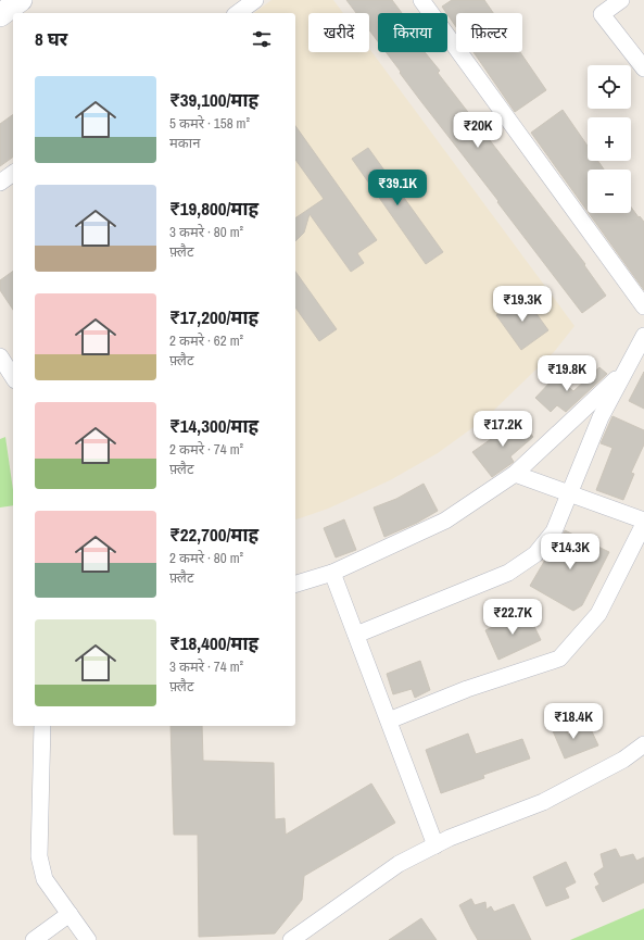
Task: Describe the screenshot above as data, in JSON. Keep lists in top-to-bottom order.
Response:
{
  "page": {
    "chip": ["खरीदें", "किराया", "फ़िल्टर"],
    "heading": "8 घर",
    "map_buttons": ["+", "−"],
    "list": [
      {
        "name": "₹39,100/माह",
        "note": "5 कमरे · 158 m² · मकान"
      },
      {
        "name": "₹19,800/माह",
        "note": "3 कमरे · 80 m² · फ़्लैट"
      },
      {
        "name": "₹17,200/माह",
        "note": "2 कमरे · 62 m² · फ़्लैट"
      },
      {
        "name": "₹14,300/माह",
        "note": "2 कमरे · 74 m² · फ़्लैट"
      },
      {
        "name": "₹22,700/माह",
        "note": "2 कमरे · 80 m² · फ़्लैट"
      },
      {
        "name": "₹18,400/माह",
        "note": "3 कमरे · 74 m² · फ़्लैट"
      }
    ],
    "price": [
      "₹20K",
      "₹39.1K",
      "₹19.3K",
      "₹19.8K",
      "₹17.2K",
      "₹14.3K",
      "₹22.7K",
      "₹18.4K"
    ]
  }
}
